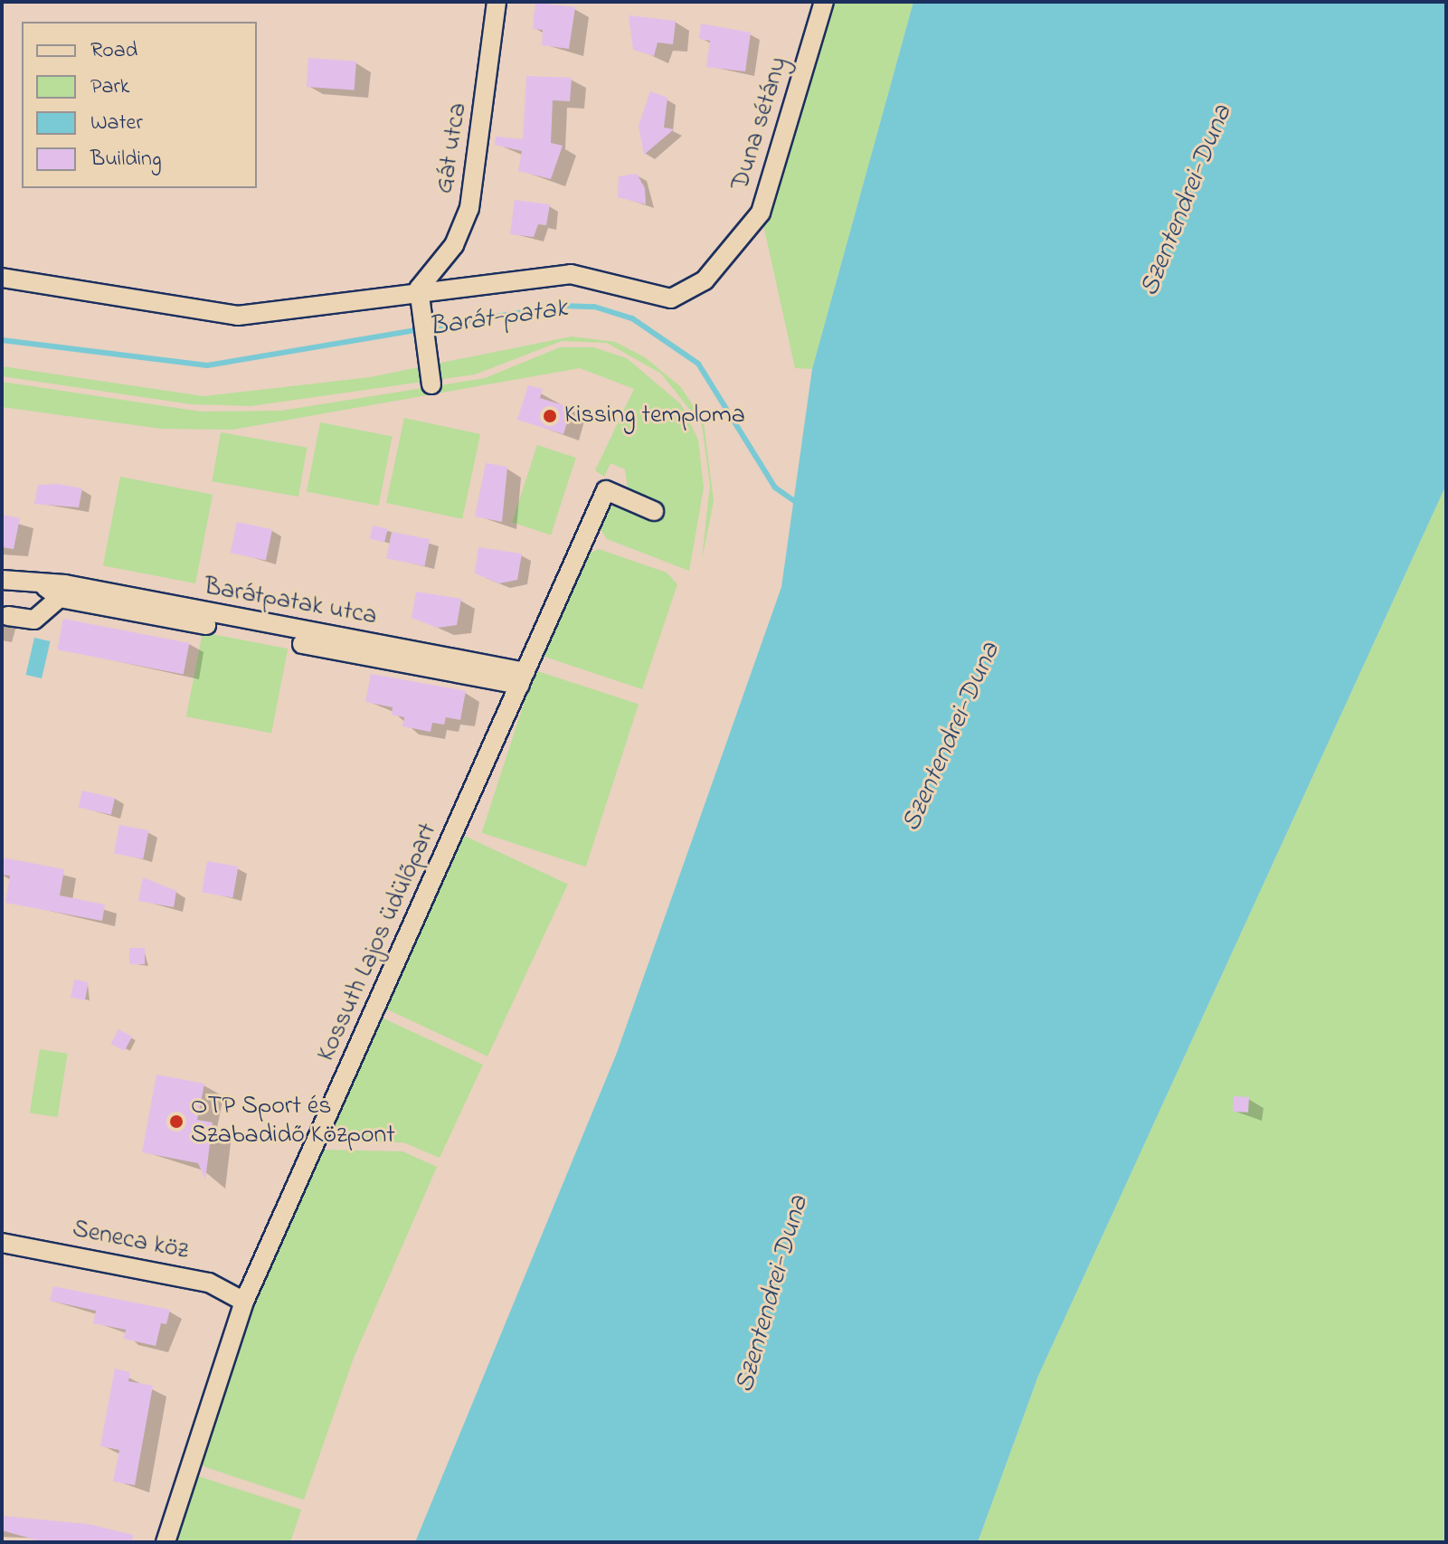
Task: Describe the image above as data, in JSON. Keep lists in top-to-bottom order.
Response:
{
  "streets": {
    "street": [
      "Duna sétány",
      "Gát utca",
      "Barátpatak utca",
      "Kossuth Lajos üdülőpart",
      "Seneca köz"
    ]
  },
  "crossings": [
    ["Duna sétány", "Gát utca"],
    ["Barátpatak utca", "Kossuth Lajos üdülőpart"],
    ["Kossuth Lajos üdülőpart", "Seneca köz"]
  ],
  "water": ["Szentendrei-Duna", "Barát-patak"],
  "places": ["Kissing temploma", "OTP Sport és Szabadidő Központ"],
  "legend": [
    "Road",
    "Park",
    "Water",
    "Building"
  ]
}
